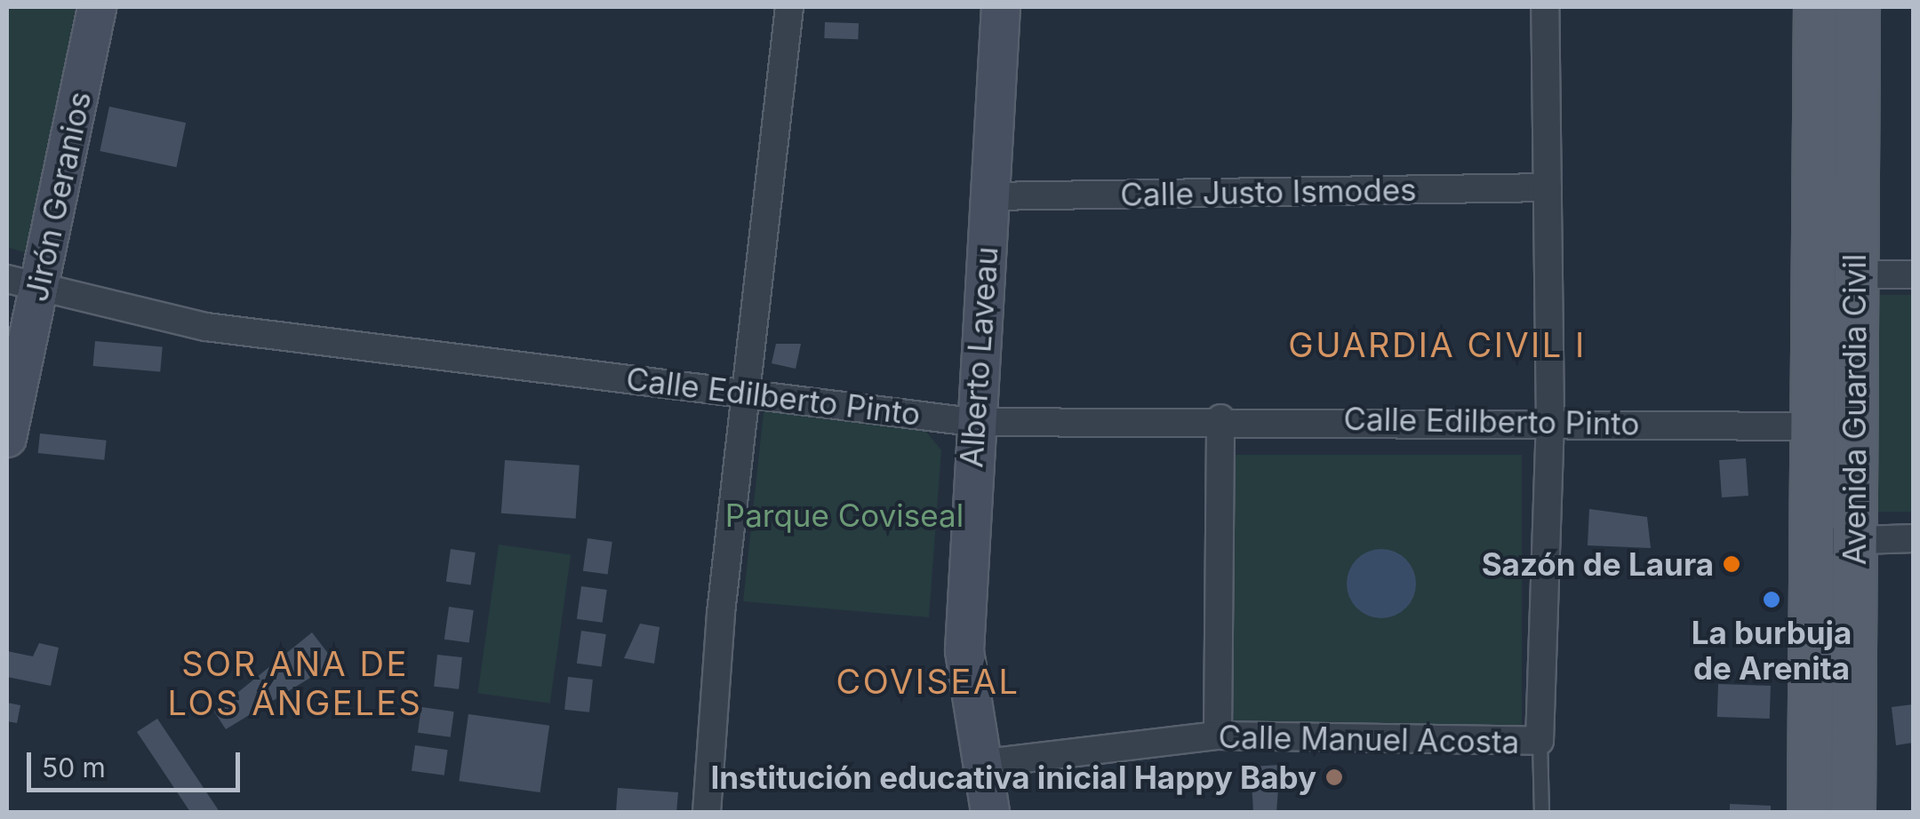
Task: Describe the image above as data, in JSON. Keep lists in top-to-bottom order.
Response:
{
  "streets": {
    "main road": ["Avenida Guardia Civil"],
    "street": [
      "Calle Justo Ismodes",
      "Jirón Geranios",
      "Alberto Laveau",
      "Calle Edilberto Pinto",
      "Calle Manuel Acosta"
    ]
  },
  "crossings": [
    ["Calle Justo Ismodes", "Alberto Laveau"],
    ["Jirón Geranios", "Calle Edilberto Pinto"],
    ["Alberto Laveau", "Calle Edilberto Pinto"],
    ["Alberto Laveau", "Calle Manuel Acosta"],
    ["Calle Edilberto Pinto", "Avenida Guardia Civil"]
  ],
  "districts": ["GUARDIA CIVIL I", "SOR ANA DE LOS ÁNGELES", "COVISEAL"],
  "parks": ["Parque Coviseal"],
  "places": ["Sazón de Laura", "La burbuja de Arenita", "Institución educativa inicial Happy Baby"],
  "scale_bar": "50 m"
}
